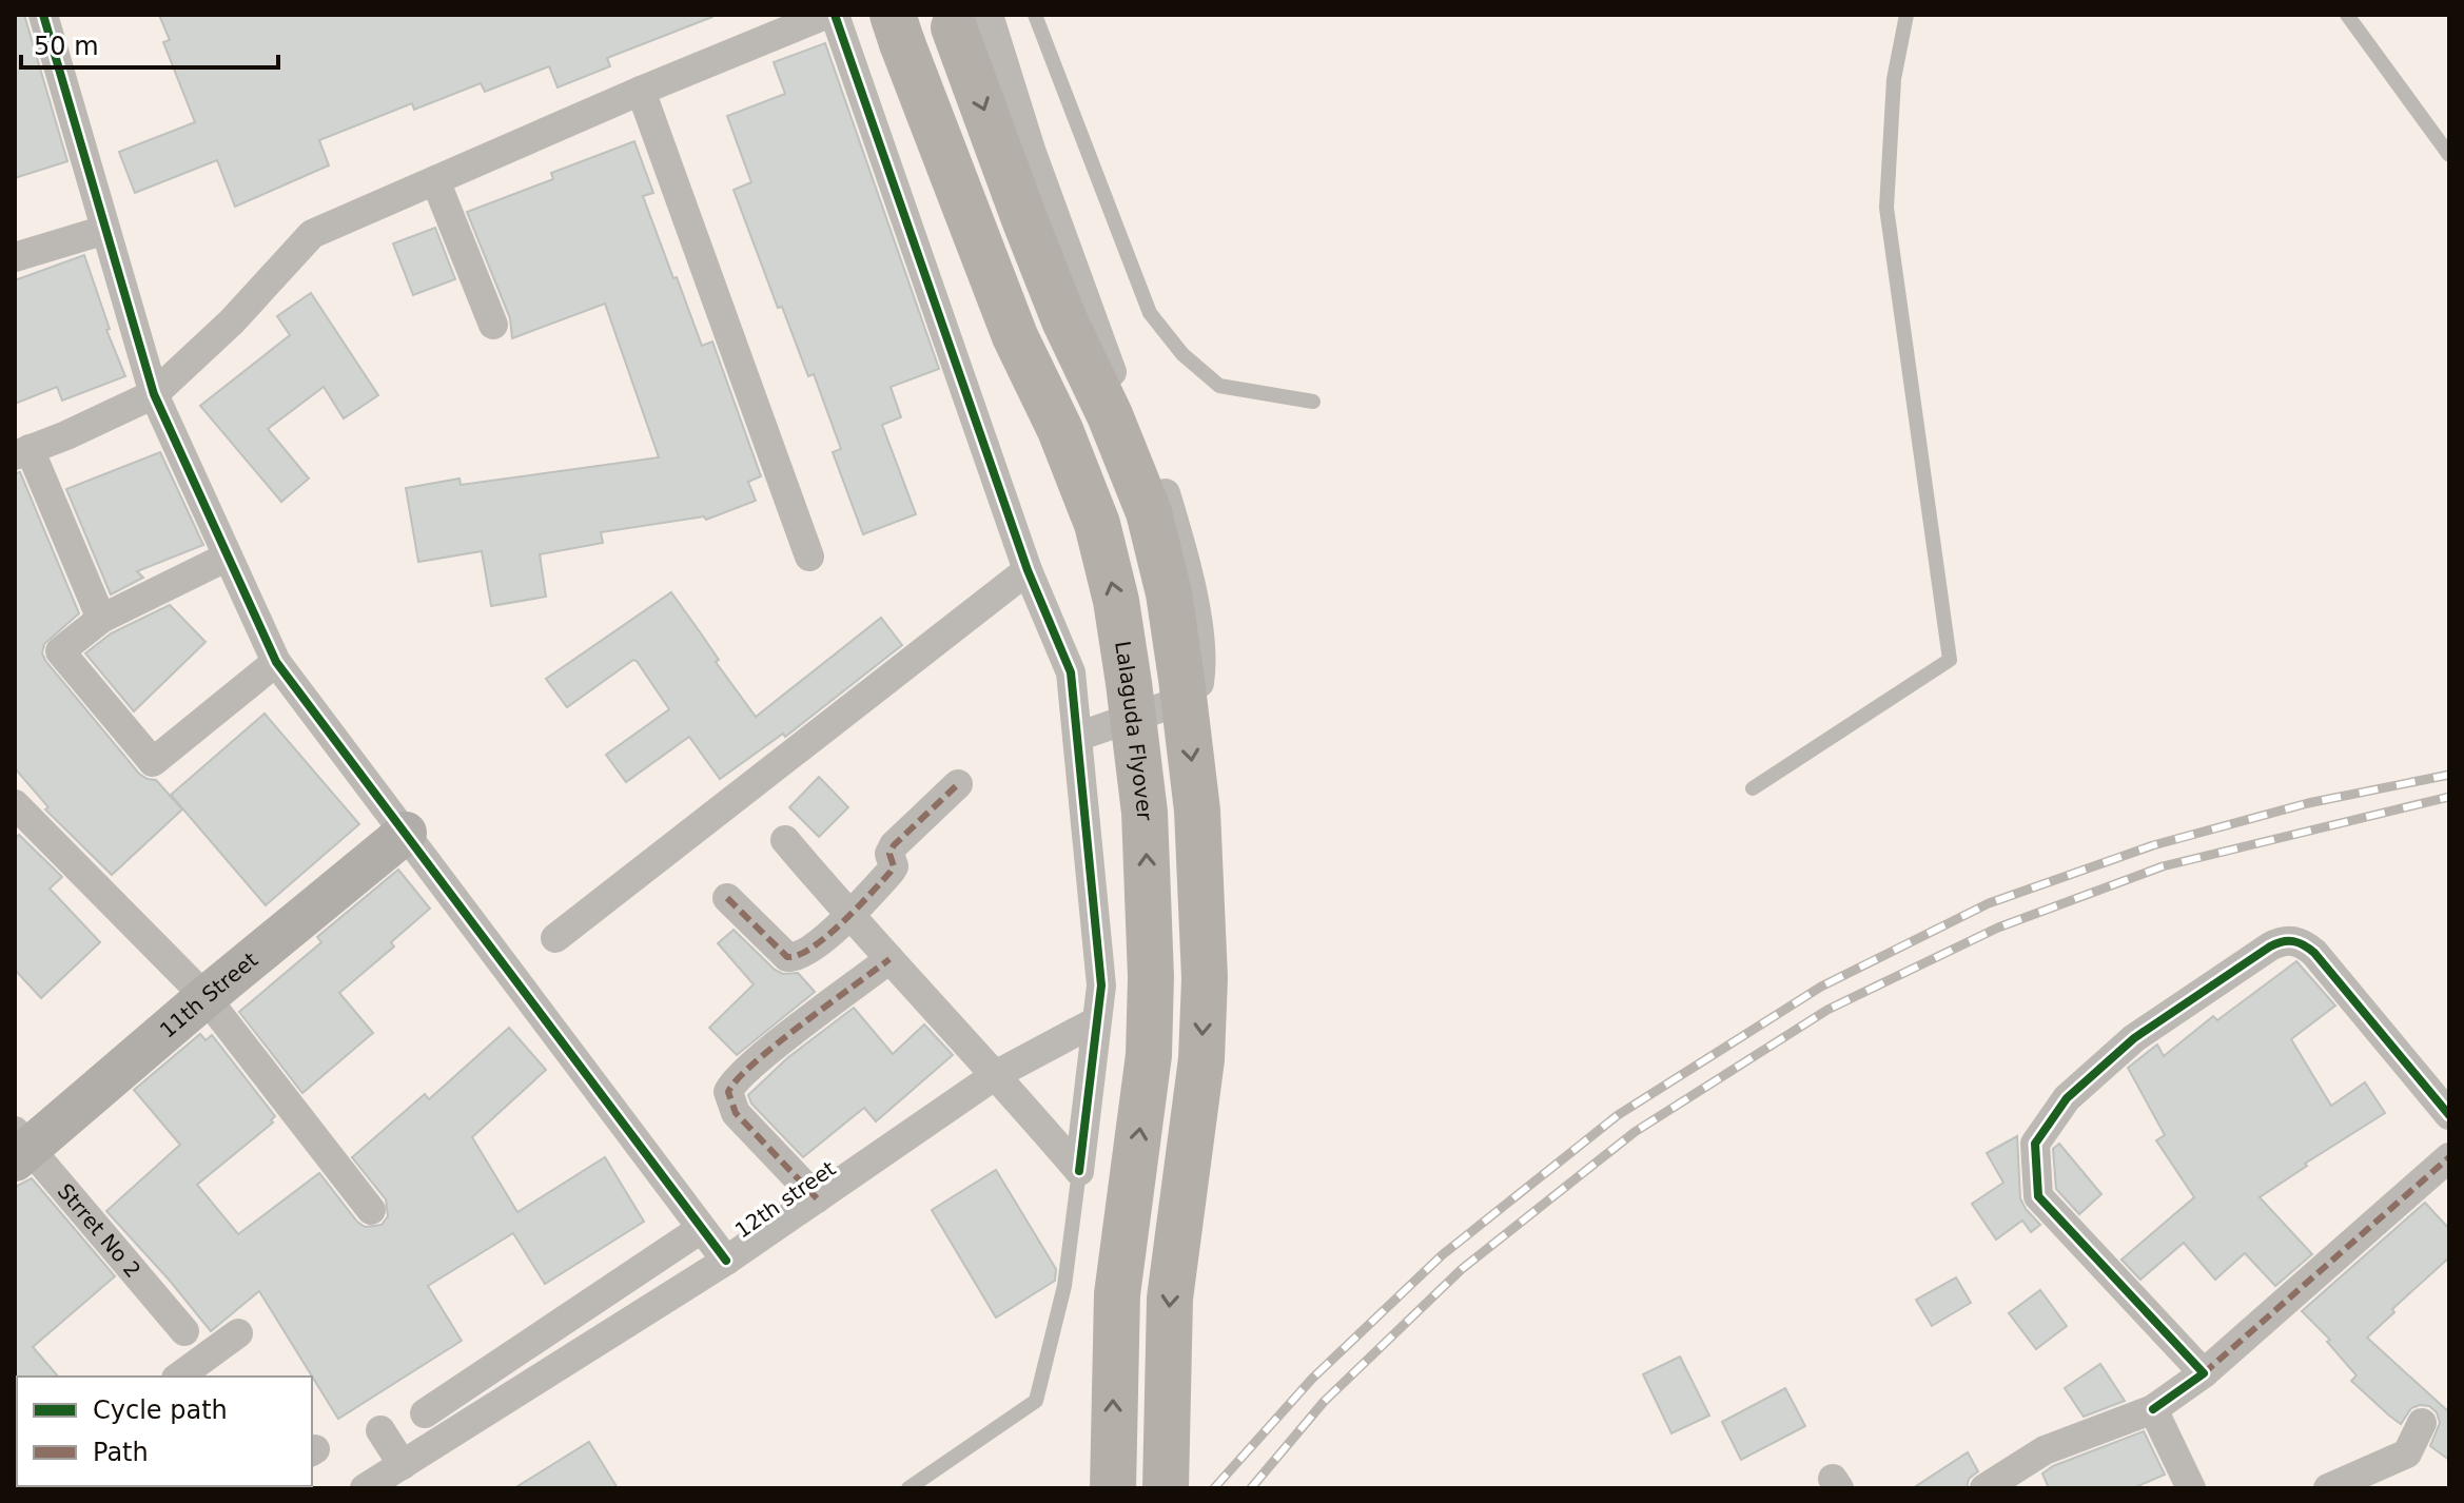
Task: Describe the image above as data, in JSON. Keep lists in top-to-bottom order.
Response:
{
  "streets": {
    "main road": ["Lalaguda Flyover"],
    "street": ["11th Street", "12th street", "Strret No 2"]
  },
  "crossings": [
    ["11th Street", "Strret No 2"]
  ],
  "legend": ["Cycle path", "Path"],
  "scale_bar": "50 m"
}
